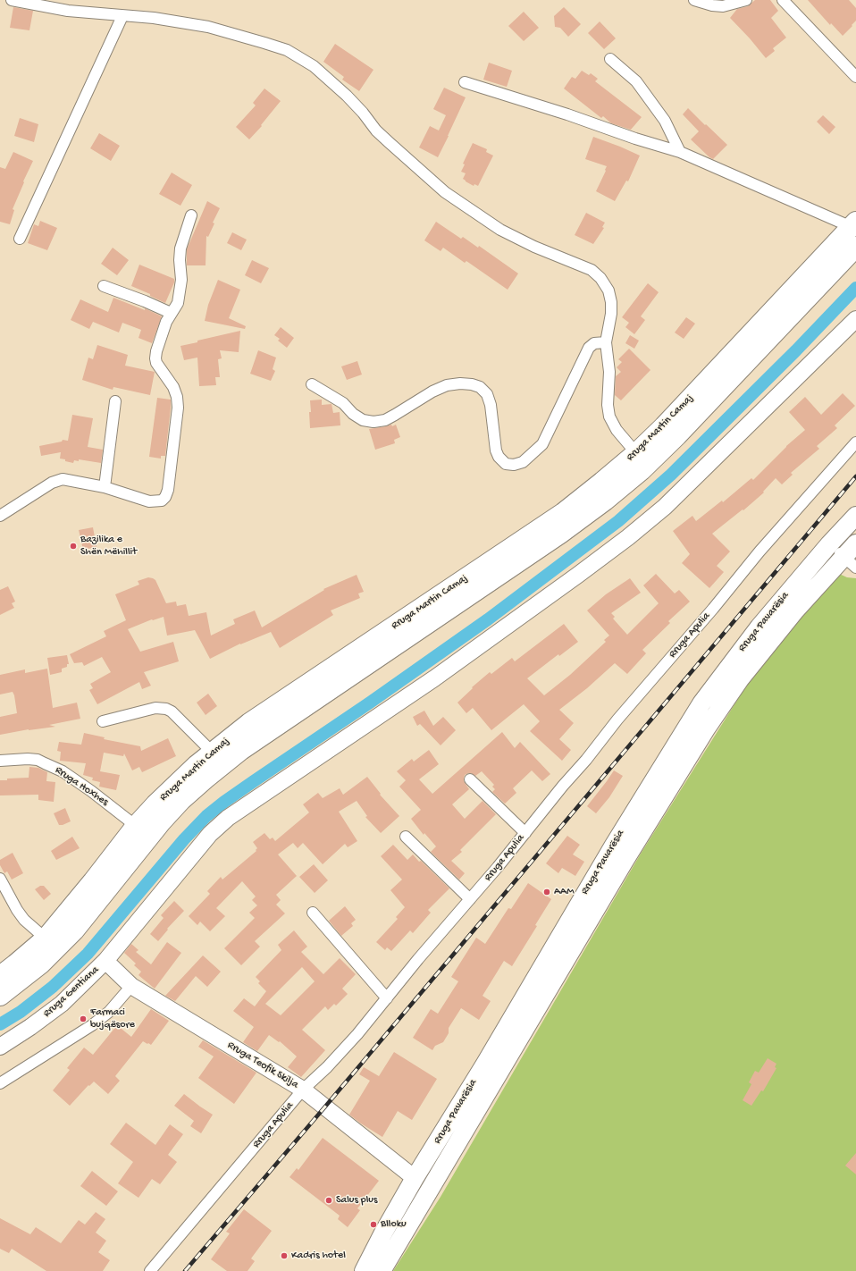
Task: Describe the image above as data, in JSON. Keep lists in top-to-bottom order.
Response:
{
  "streets": {
    "highway": ["Rruga Martin Camaj"],
    "main road": ["Rruga Pavarësia"],
    "street": [
      "Rruga Apulia",
      "Rruga Hoxhes",
      "Rruga Gentiana",
      "Rruga Teofik Skilja"
    ]
  },
  "crossings": [
    ["Rruga Martin Camaj", "Rruga Hoxhes"],
    ["Rruga Pavarësia", "Rruga Teofik Skilja"],
    ["Rruga Apulia", "Rruga Teofik Skilja"],
    ["Rruga Gentiana", "Rruga Teofik Skilja"]
  ],
  "places": [
    "Bazilika e Shën Mëhillit",
    "AAM",
    "Farmaci bujqësore",
    "Salus plus",
    "Blloku",
    "Kadris hotel"
  ]
}
